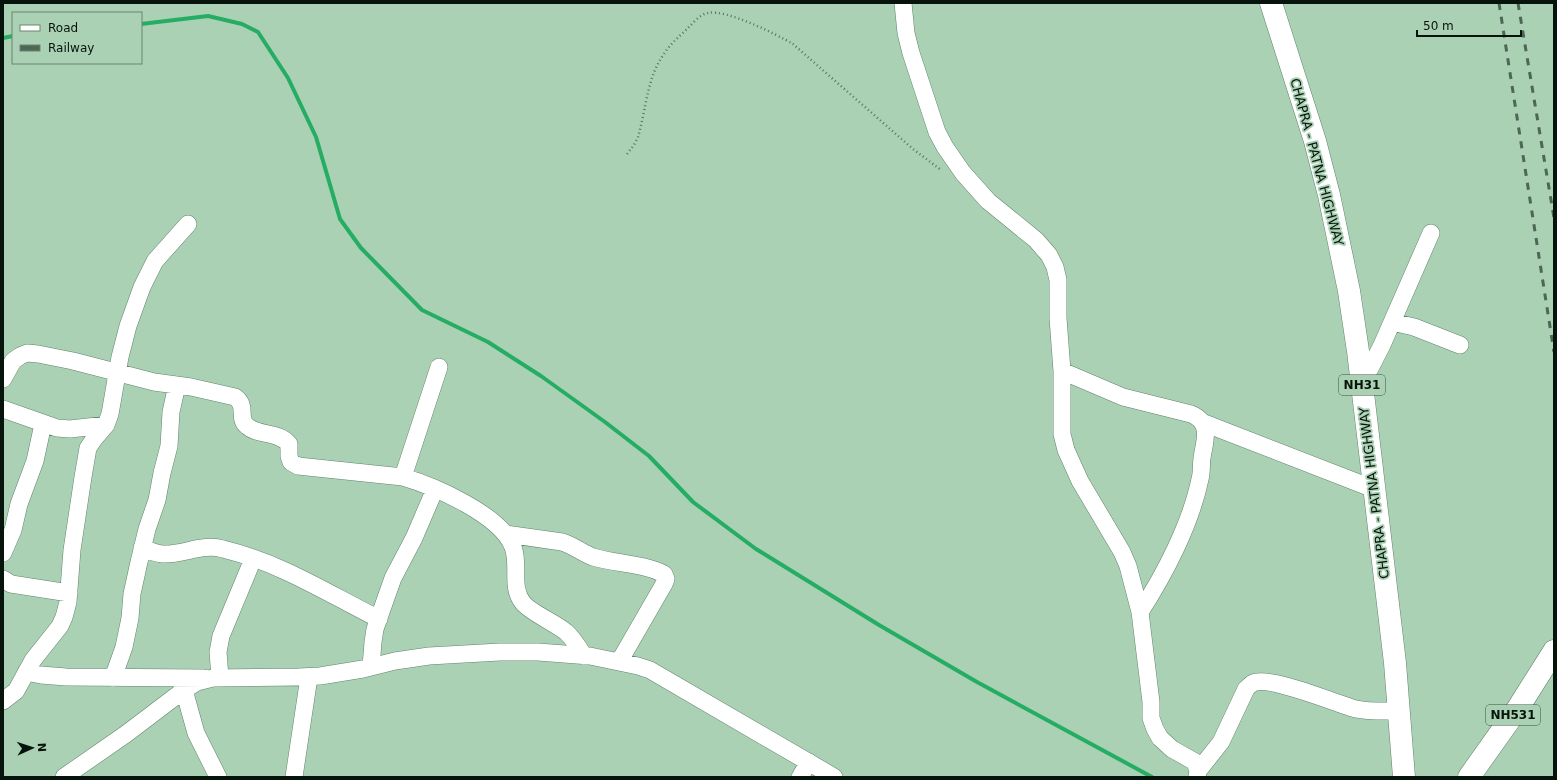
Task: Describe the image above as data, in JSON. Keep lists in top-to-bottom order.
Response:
{
  "streets": {
    "highway": ["CHAPRA - PATNA HIGHWAY", "NH31", "NH531"]
  },
  "legend": ["Road", "Railway"],
  "scale_bar": "50 m",
  "north": "right"
}
